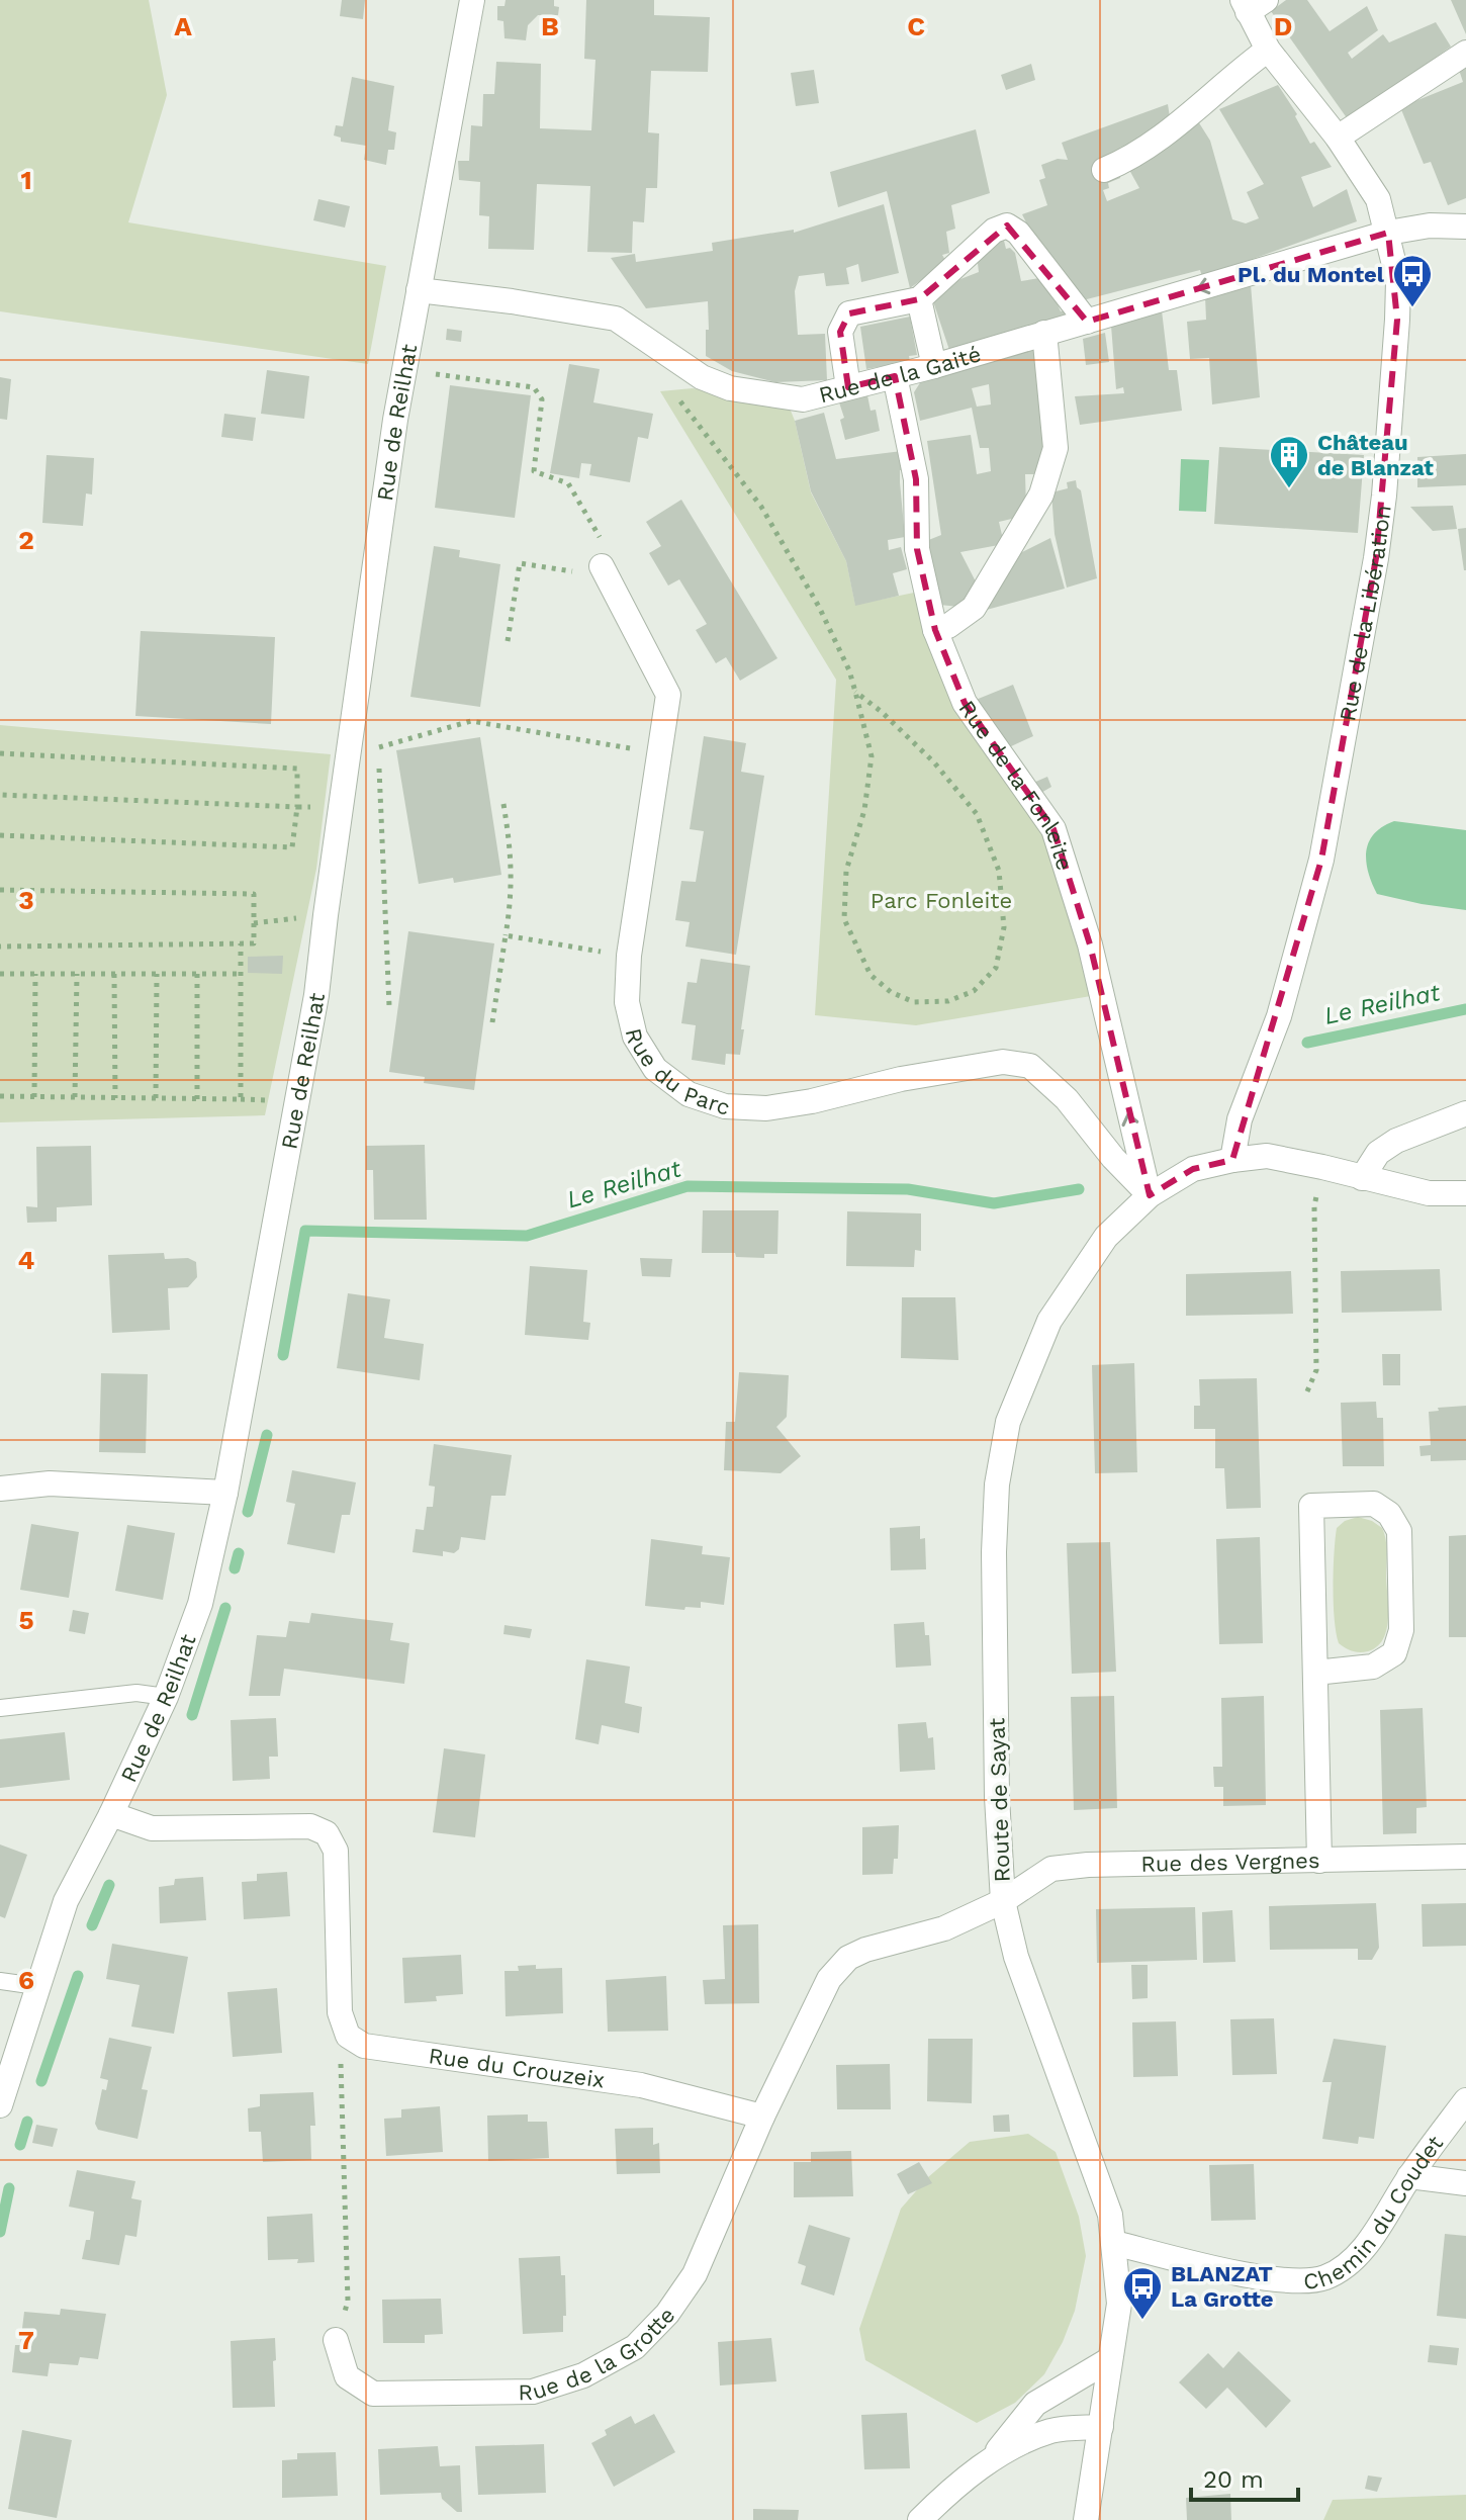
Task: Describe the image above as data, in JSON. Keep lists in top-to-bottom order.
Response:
{
  "streets": {
    "street": [
      "Rue de la Gaité",
      "Rue de Reilhat",
      "Rue de la Libération",
      "Rue de la Fonleite",
      "Rue du Parc",
      "Route de Sayat",
      "Rue des Vergnes",
      "Rue du Crouzeix",
      "Chemin du Coudet",
      "Rue de la Grotte"
    ]
  },
  "crossings": [
    ["Rue de la Gaité", "Rue de Reilhat"],
    ["Rue de la Gaité", "Rue de la Libération"],
    ["Rue de la Gaité", "Rue de la Fonleite"],
    ["Rue de la Libération", "Route de Sayat"],
    ["Rue de la Fonleite", "Rue du Parc"],
    ["Rue de la Fonleite", "Route de Sayat"],
    ["Rue du Parc", "Route de Sayat"],
    ["Route de Sayat", "Rue des Vergnes"],
    ["Route de Sayat", "Chemin du Coudet"],
    ["Rue du Crouzeix", "Rue de la Grotte"]
  ],
  "one_way": ["Rue de la Fonleite"],
  "water": ["Le Reilhat"],
  "parks": ["Parc Fonleite"],
  "places": {
    "bus stop": ["Pl. du Montel", "BLANZAT La Grotte"],
    "building": ["Château de Blanzat"]
  },
  "scale_bar": "20 m",
  "grid": {
    "columns": [
      "A",
      "B",
      "C",
      "D"
    ],
    "rows": [
      "1",
      "2",
      "3",
      "4",
      "5",
      "6",
      "7"
    ]
  }
}
